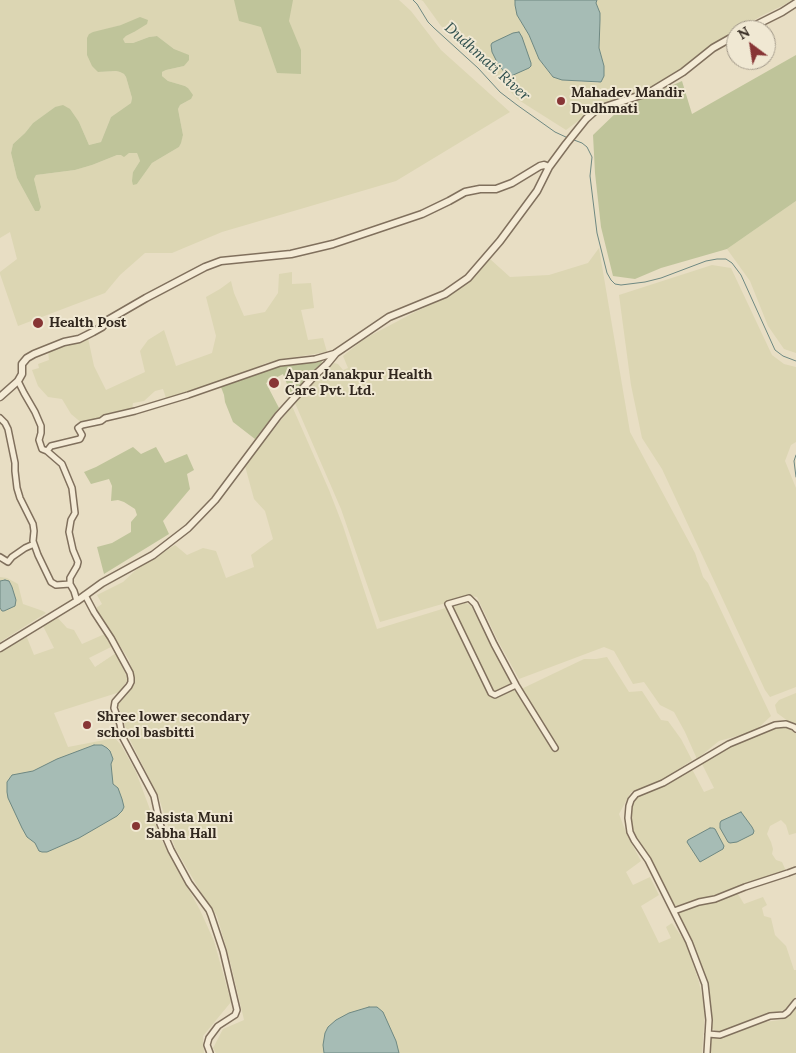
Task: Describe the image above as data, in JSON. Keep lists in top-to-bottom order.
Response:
{
  "water": ["Dudhmati River"],
  "places": [
    "Mahadev Mandir Dudhmati",
    "Health Post",
    "Apan Janakpur Health Care Pvt. Ltd.",
    "Shree lower secondary school basbitti",
    "Basista Muni Sabha Hall"
  ],
  "north": "top left"
}
